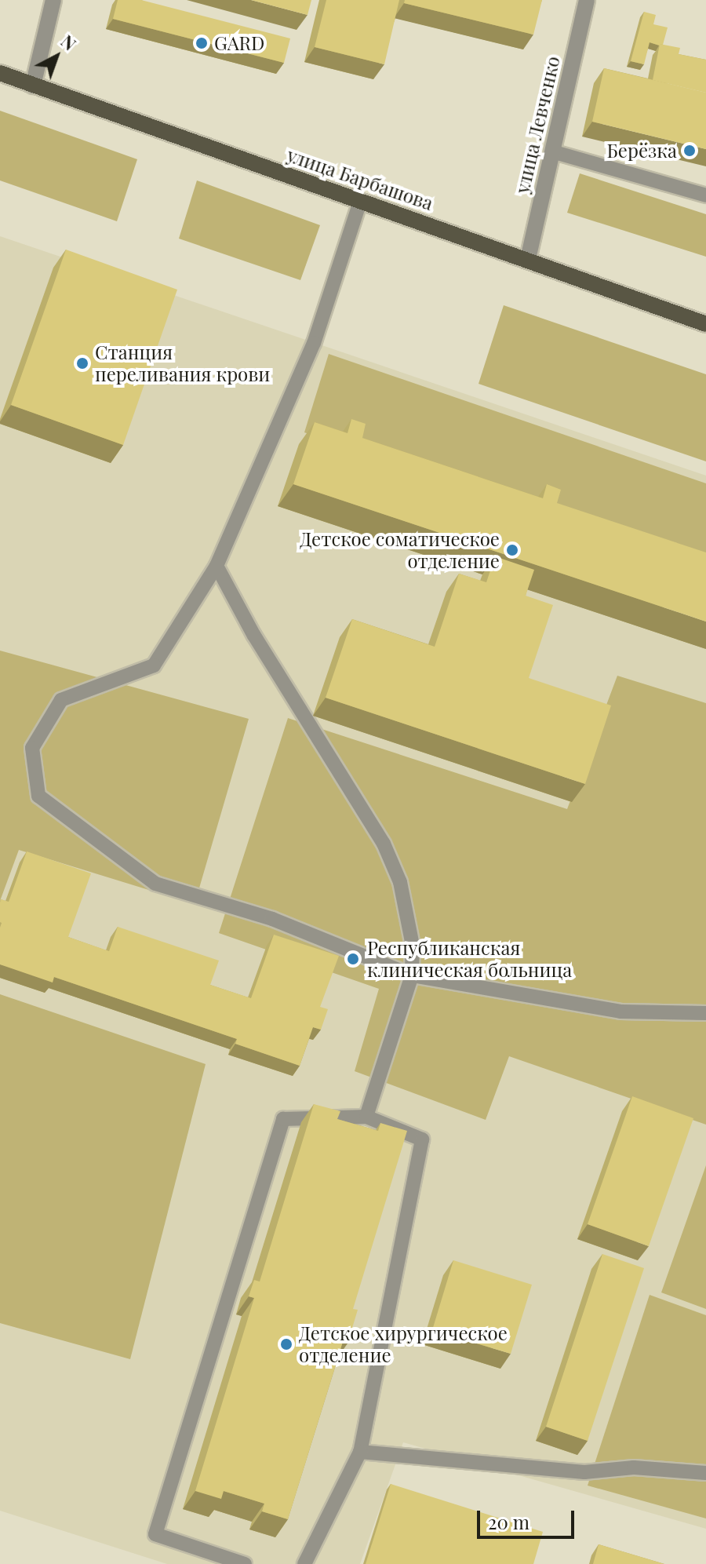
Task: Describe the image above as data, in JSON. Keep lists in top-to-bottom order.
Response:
{
  "streets": {
    "main road": ["улица Барбашова"],
    "street": ["улица Левченко"]
  },
  "crossings": [
    ["улица Левченко", "улица Барбашова"]
  ],
  "places": [
    "GARD",
    "Берёзка",
    "Станция переливания крови",
    "Детское соматическое отделение",
    "Республиканская клиническая больница",
    "Детское хирургическое отделение"
  ],
  "scale_bar": "20 m",
  "north": "top right"
}
